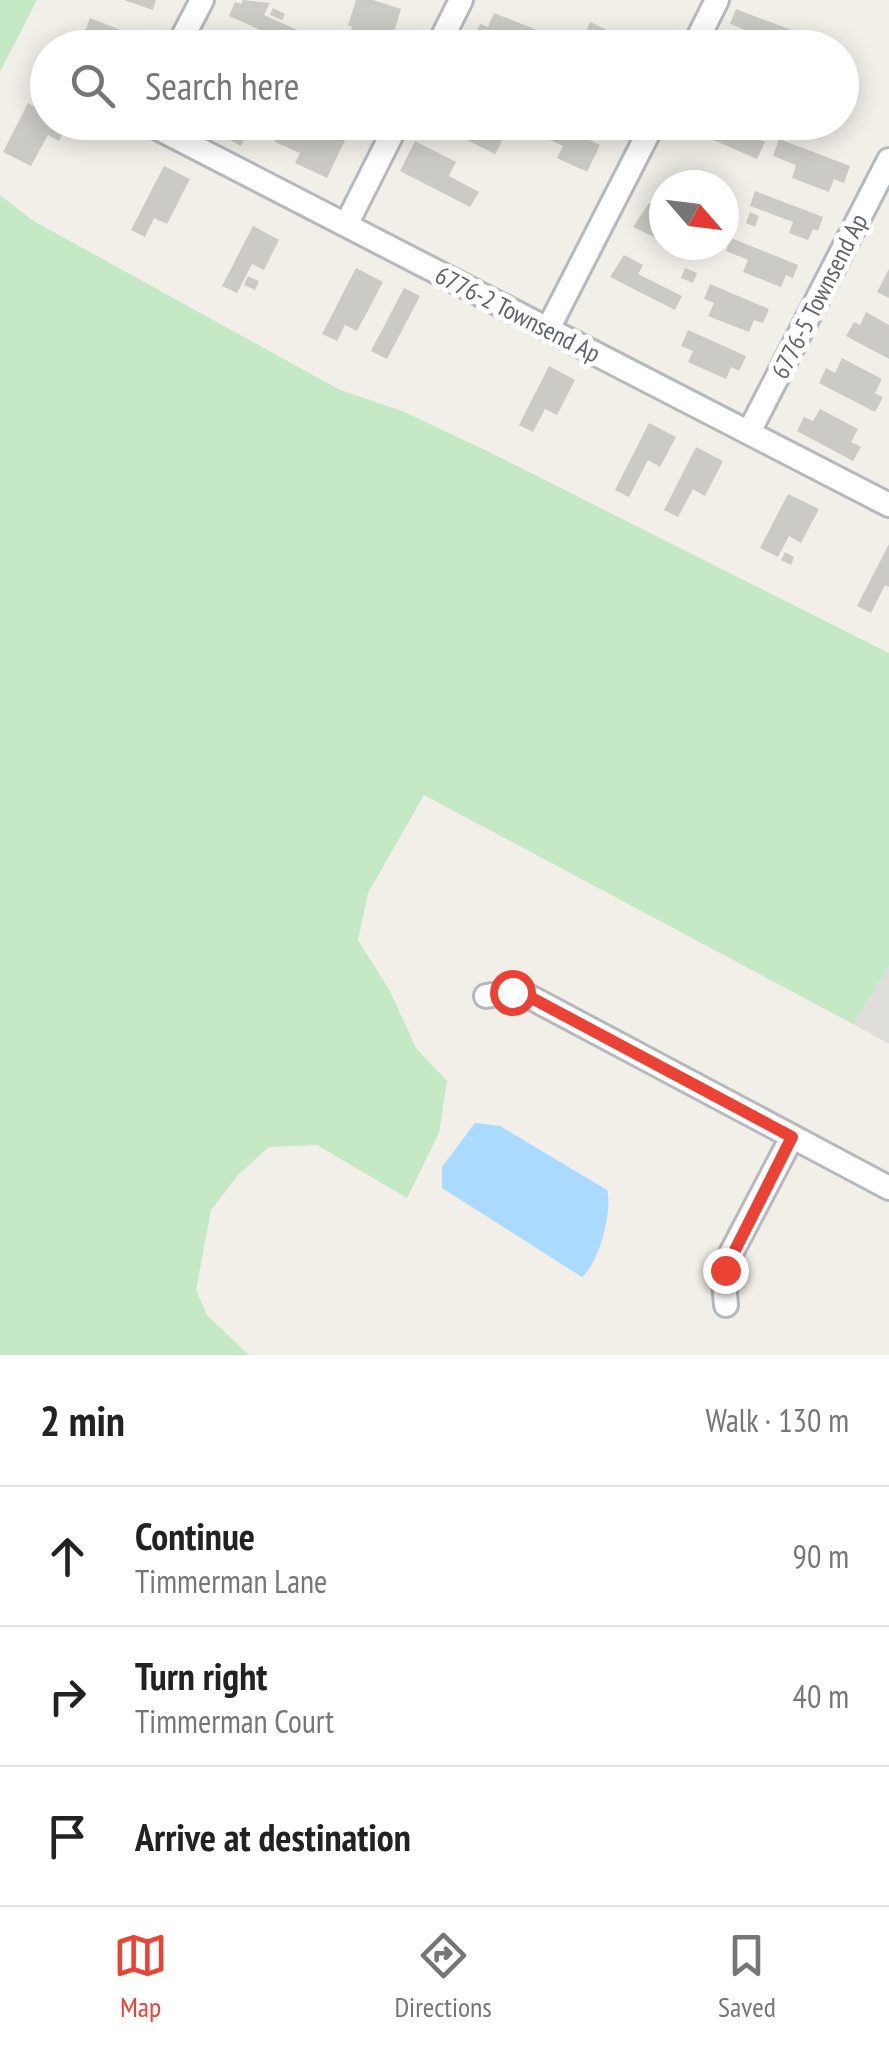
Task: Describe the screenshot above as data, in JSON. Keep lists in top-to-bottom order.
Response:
{
  "streets": {
    "street": ["6776-5 Townsend Ap", "6776-2 Townsend Ap"]
  },
  "crossings": [
    ["6776-5 Townsend Ap", "6776-2 Townsend Ap"]
  ],
  "north": "bottom right",
  "page": {
    "search": "Search here",
    "heading": ["2 min", "Walk · 130 m"],
    "list": [
      ["Continue", "Timmerman Lane", "90 m"],
      ["Turn right", "Timmerman Court", "40 m"],
      "Arrive at destination"
    ],
    "nav": ["Map", "Directions", "Saved"]
  }
}
